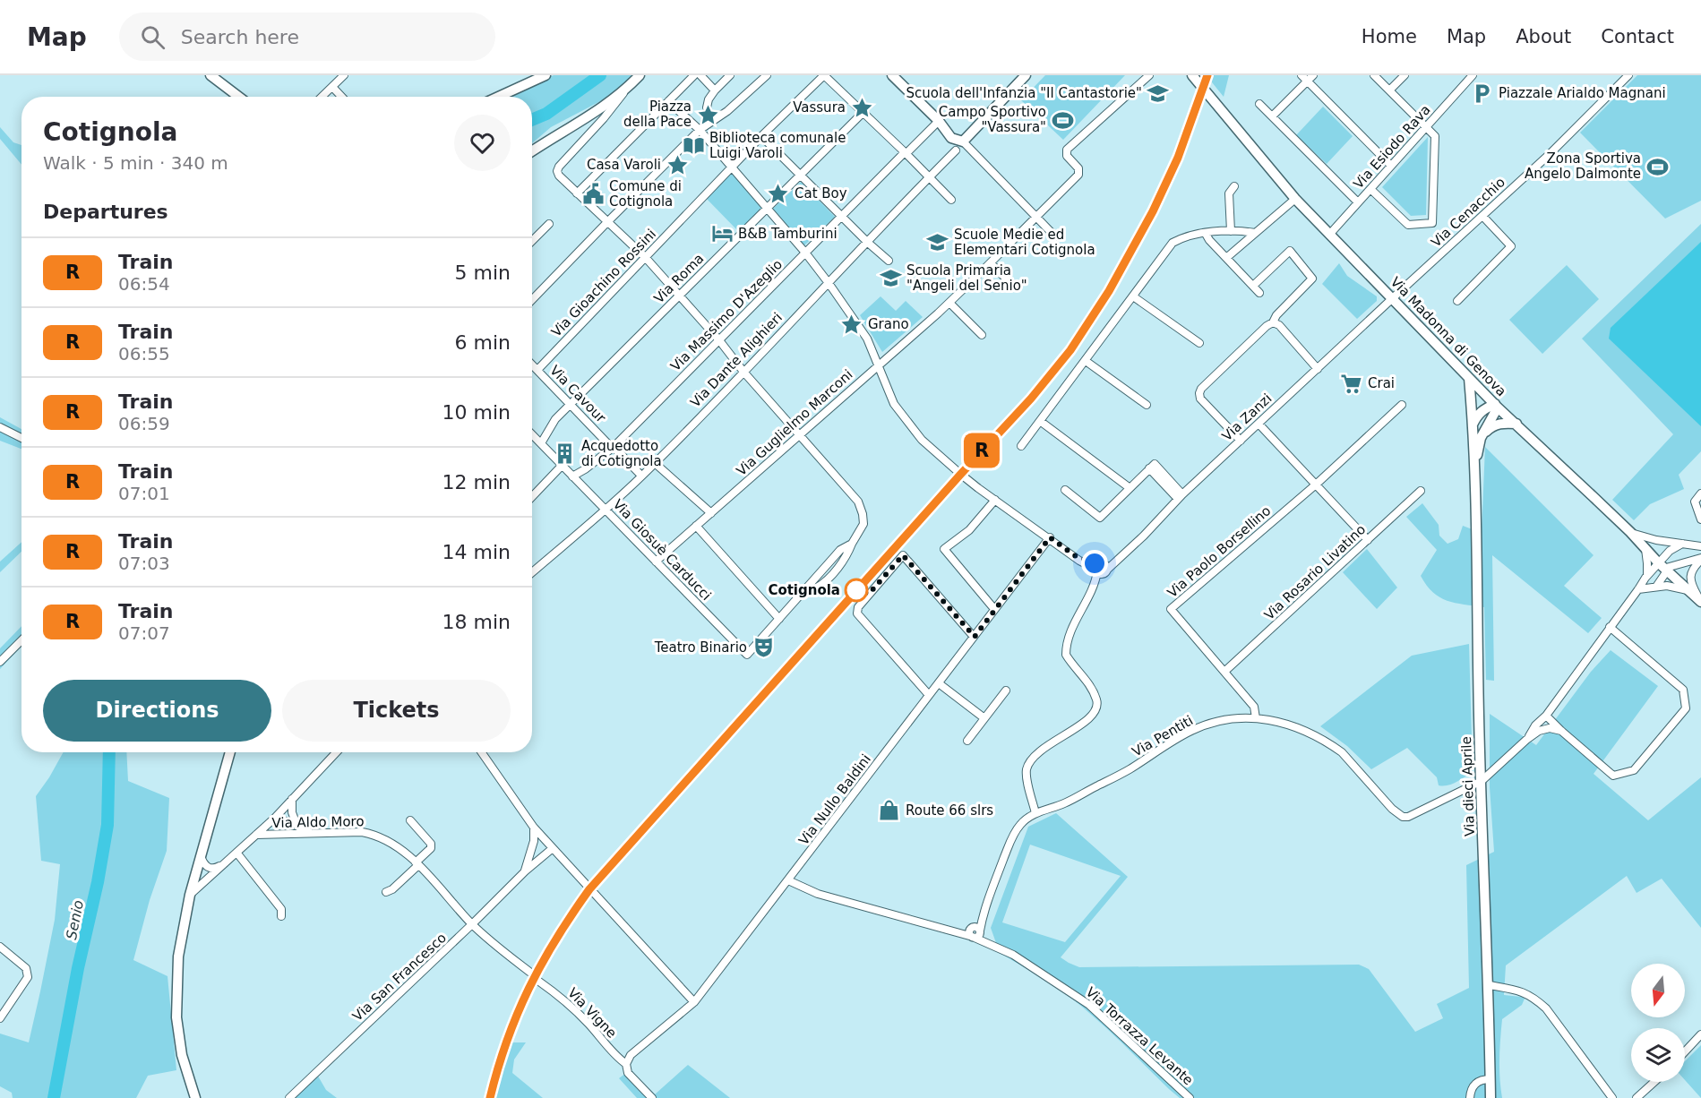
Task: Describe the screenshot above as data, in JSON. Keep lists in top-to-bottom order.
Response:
{
  "streets": {
    "main road": ["Via Madonna di Genova", "Via dieci Aprile"],
    "street": [
      "Via Esiodo Rava",
      "Via Cenacchio",
      "Via Roma",
      "Via Gioachino Rossini",
      "Via Massimo D'Azeglio",
      "Via Dante Alighieri",
      "Via Cavour",
      "Via Zanzi",
      "Via Guglielmo Marconi",
      "Via Giosuè Carducci",
      "Via Paolo Borsellino",
      "Via Rosario Livatino",
      "Via Pentiti",
      "Via Nullo Baldini",
      "Via Aldo Moro",
      "Via San Francesco",
      "Via Vigne",
      "Via Torrazza Levante"
    ]
  },
  "crossings": [
    ["Via Esiodo Rava", "Via Madonna di Genova"],
    ["Via Cenacchio", "Via Madonna di Genova"],
    ["Via Cenacchio", "Via Zanzi"],
    ["Via Roma", "Via Cavour"],
    ["Via Roma", "Via Giosuè Carducci"],
    ["Via Gioachino Rossini", "Via Cavour"],
    ["Via Massimo D'Azeglio", "Via Cavour"],
    ["Via Massimo D'Azeglio", "Via Giosuè Carducci"],
    ["Via Madonna di Genova", "Via Zanzi"],
    ["Via Dante Alighieri", "Via Cavour"],
    ["Via Dante Alighieri", "Via Giosuè Carducci"],
    ["Via Guglielmo Marconi", "Via Giosuè Carducci"],
    ["Via Paolo Borsellino", "Via Rosario Livatino"],
    ["Via Paolo Borsellino", "Via Pentiti"],
    ["Via Pentiti", "Via dieci Aprile"],
    ["Via Pentiti", "Via Torrazza Levante"],
    ["Via Nullo Baldini", "Via Vigne"],
    ["Via Aldo Moro", "Via San Francesco"]
  ],
  "water": ["Senio"],
  "places": {
    "school or university": ["Scuola dell'Infanzia \"Il Cantastorie\"", "Scuole Medie ed Elementari Cotignola", "Scuola Primaria \"Angeli del Senio\""],
    "parking": ["Piazzale Arialdo Magnani"],
    "place": [
      "Vassura",
      "Piazza della Pace",
      "Casa Varoli",
      "Cat Boy",
      "Grano"
    ],
    "sports": ["Campo Sportivo \"Vassura\"", "Zona Sportiva Angelo Dalmonte"],
    "library": ["Biblioteca comunale Luigi Varoli"],
    "public building": ["Comune di Cotignola"],
    "hotel": ["B&B Tamburini"],
    "supermarket": ["Crai"],
    "building": ["Acquedotto di Cotignola"],
    "other": ["Cotignola"],
    "theatre": ["Teatro Binario"],
    "shop": ["Route 66 slrs"]
  },
  "north": "bottom",
  "page": {
    "header": "Map",
    "search": "Search here",
    "nav": [
      "Home",
      "Map",
      "About",
      "Contact"
    ],
    "on_map": "R",
    "heading": [
      ["Cotignola", "Walk · 5 min · 340 m"],
      "Departures"
    ],
    "list": [
      {
        "mark": "R",
        "name": "Train",
        "note": "06:54",
        "value": "5 min"
      },
      {
        "mark": "R",
        "name": "Train",
        "note": "06:55",
        "value": "6 min"
      },
      {
        "mark": "R",
        "name": "Train",
        "note": "06:59",
        "value": "10 min"
      },
      {
        "mark": "R",
        "name": "Train",
        "note": "07:01",
        "value": "12 min"
      },
      {
        "mark": "R",
        "name": "Train",
        "note": "07:03",
        "value": "14 min"
      },
      {
        "mark": "R",
        "name": "Train",
        "note": "07:07",
        "value": "18 min"
      }
    ],
    "buttons": ["Directions", "Tickets"]
  }
}
